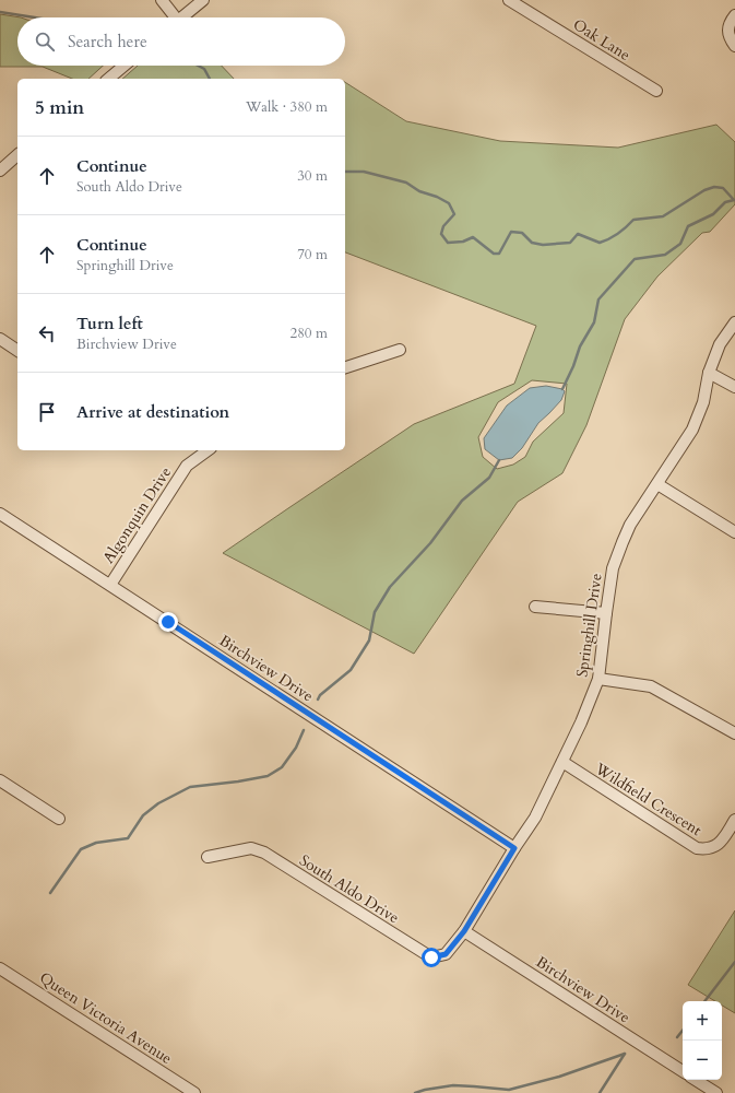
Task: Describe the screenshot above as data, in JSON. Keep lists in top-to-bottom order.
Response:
{
  "streets": {
    "street": [
      "Oak Lane",
      "Algonquin Drive",
      "Springhill Drive",
      "Birchview Drive",
      "Wildfield Crescent",
      "South Aldo Drive",
      "Queen Victoria Avenue"
    ]
  },
  "crossings": [
    ["Algonquin Drive", "Birchview Drive"],
    ["Springhill Drive", "Birchview Drive"],
    ["Springhill Drive", "Wildfield Crescent"],
    ["Springhill Drive", "South Aldo Drive"],
    ["Birchview Drive", "South Aldo Drive"]
  ],
  "page": {
    "search": "Search here",
    "heading": ["5 min", "Walk · 380 m"],
    "list": [
      ["Continue", "South Aldo Drive", "30 m"],
      ["Continue", "Springhill Drive", "70 m"],
      ["Turn left", "Birchview Drive", "280 m"],
      "Arrive at destination"
    ],
    "map_buttons": ["+", "−"]
  }
}
